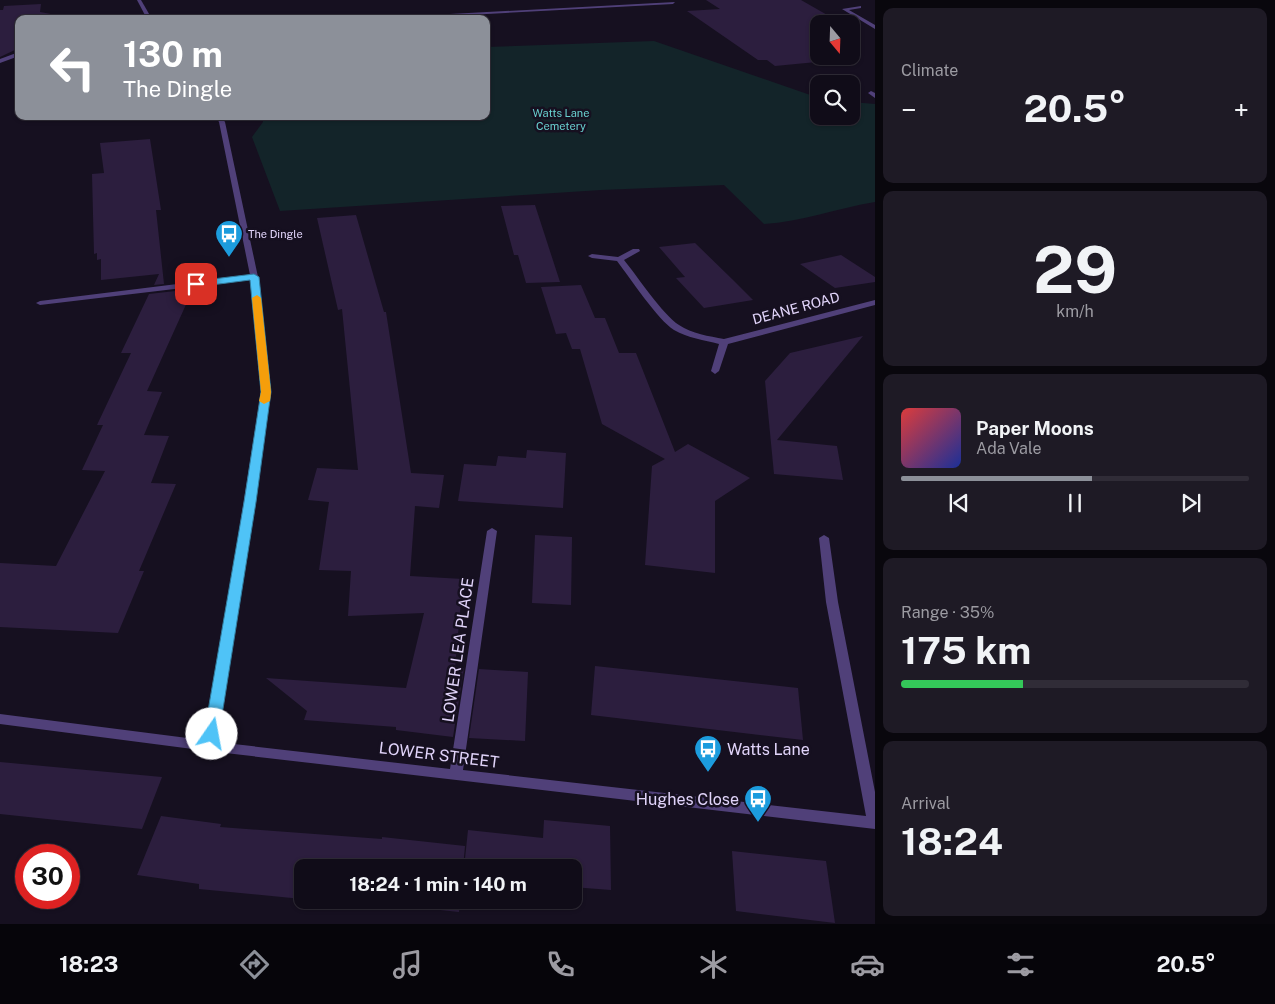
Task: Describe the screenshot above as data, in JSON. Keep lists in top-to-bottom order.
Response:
{
  "streets": {
    "street": ["DEANE ROAD", "LOWER LEA PLACE", "LOWER STREET"]
  },
  "crossings": [
    ["LOWER LEA PLACE", "LOWER STREET"]
  ],
  "parks": ["Watts Lane Cemetery"],
  "places": {
    "bus stop": ["The Dingle", "Watts Lane", "Hughes Close"]
  },
  "north": "bottom",
  "page": {
    "tile": [
      "Climate",
      ["29", "km/h"],
      ["Range · 35%", "175 km"],
      ["Arrival", "18:24"]
    ],
    "turn": ["130 m", "The Dingle"],
    "heat": ["−", "20.5°", "+"],
    "song": ["Paper Moons", "Ada Vale"],
    "limit": "30",
    "trip": "18:24 · 1 min · 140 m",
    "tabs": ["18:23", "20.5°"]
  }
}
